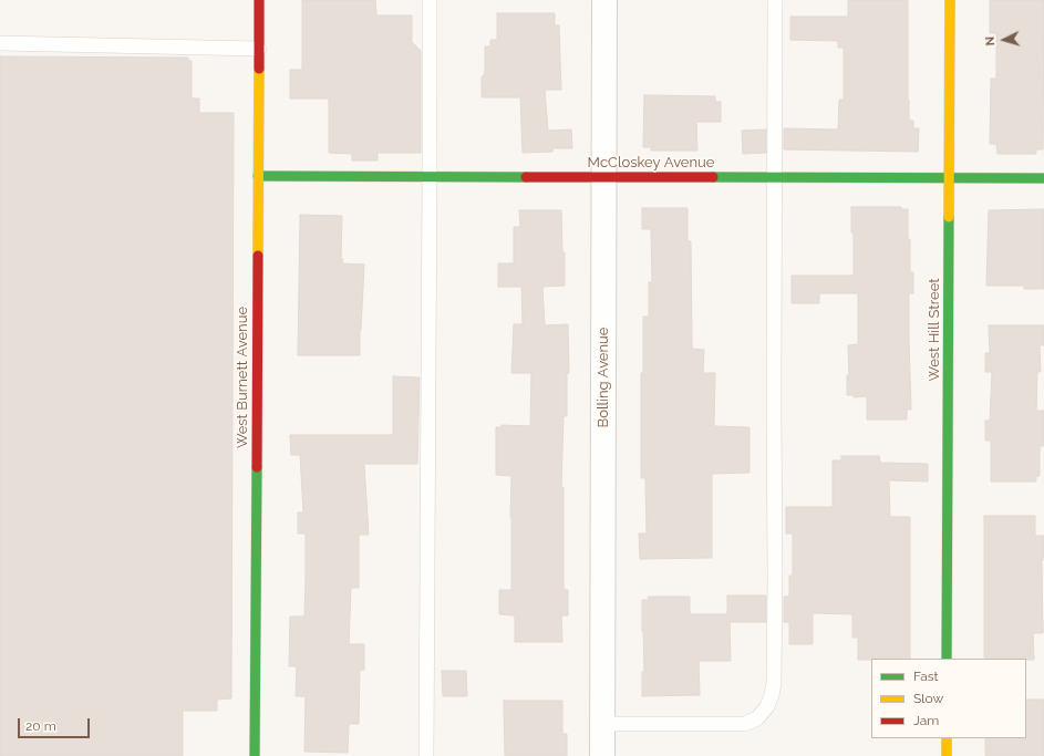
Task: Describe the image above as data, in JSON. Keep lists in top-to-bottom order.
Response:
{
  "streets": {
    "street": [
      "McCloskey Avenue",
      "West Hill Street",
      "West Burnett Avenue",
      "Bolling Avenue"
    ]
  },
  "crossings": [
    ["McCloskey Avenue", "West Hill Street"],
    ["McCloskey Avenue", "West Burnett Avenue"],
    ["McCloskey Avenue", "Bolling Avenue"]
  ],
  "legend": ["Fast", "Slow", "Jam"],
  "scale_bar": "20 m",
  "north": "left"
}
